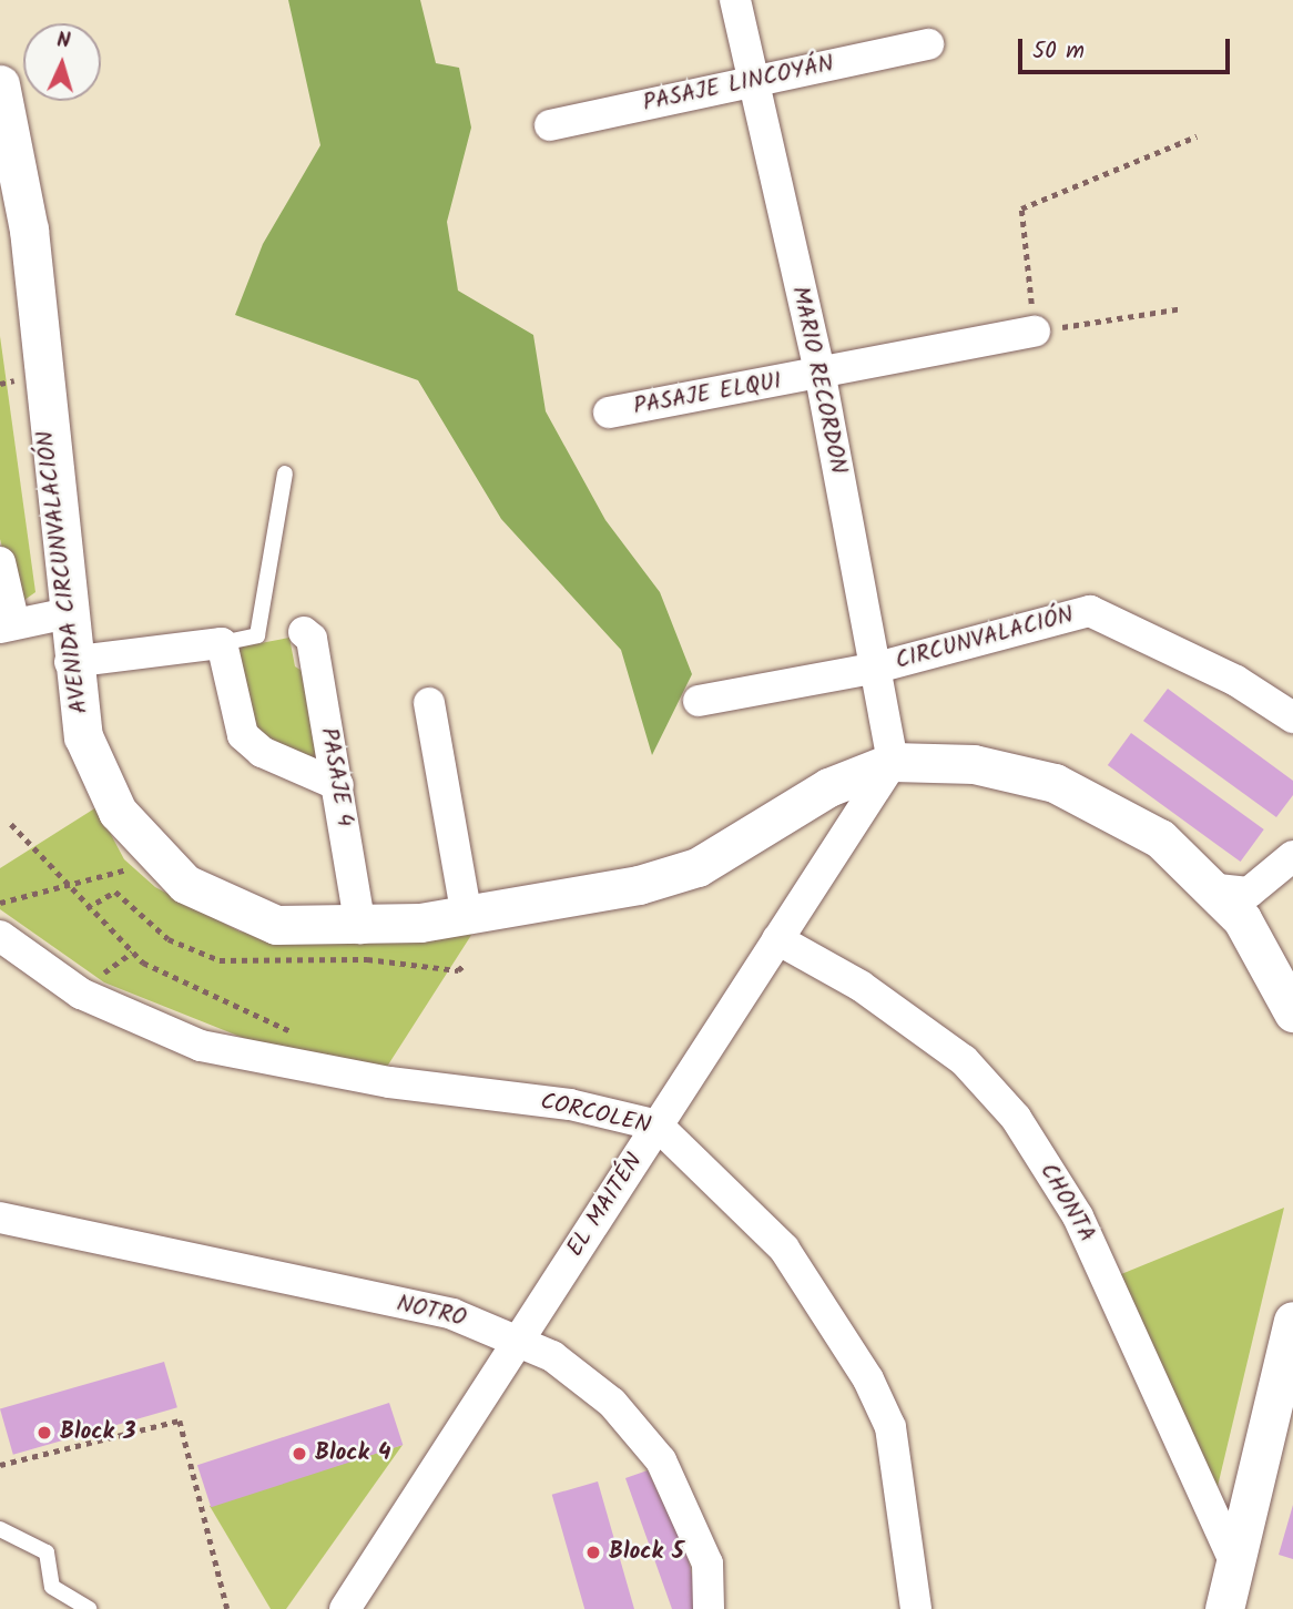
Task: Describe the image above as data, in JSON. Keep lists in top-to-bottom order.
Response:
{
  "streets": {
    "street": [
      "PASAJE LINCOYÁN",
      "MARIO RECORDON",
      "PASAJE ELQUI",
      "AVENIDA CIRCUNVALACIÓN",
      "CIRCUNVALACIÓN",
      "PASAJE 4",
      "CORCOLEN",
      "CHONTA",
      "EL MAITÉN",
      "NOTRO"
    ]
  },
  "crossings": [
    ["PASAJE LINCOYÁN", "MARIO RECORDON"],
    ["MARIO RECORDON", "PASAJE ELQUI"],
    ["MARIO RECORDON", "AVENIDA CIRCUNVALACIÓN"],
    ["MARIO RECORDON", "CIRCUNVALACIÓN"],
    ["MARIO RECORDON", "EL MAITÉN"],
    ["AVENIDA CIRCUNVALACIÓN", "PASAJE 4"],
    ["AVENIDA CIRCUNVALACIÓN", "EL MAITÉN"],
    ["CORCOLEN", "EL MAITÉN"],
    ["CHONTA", "EL MAITÉN"],
    ["EL MAITÉN", "NOTRO"]
  ],
  "places": ["Block 3", "Block 4", "Block 5"],
  "scale_bar": "50 m",
  "north": "top"
}
